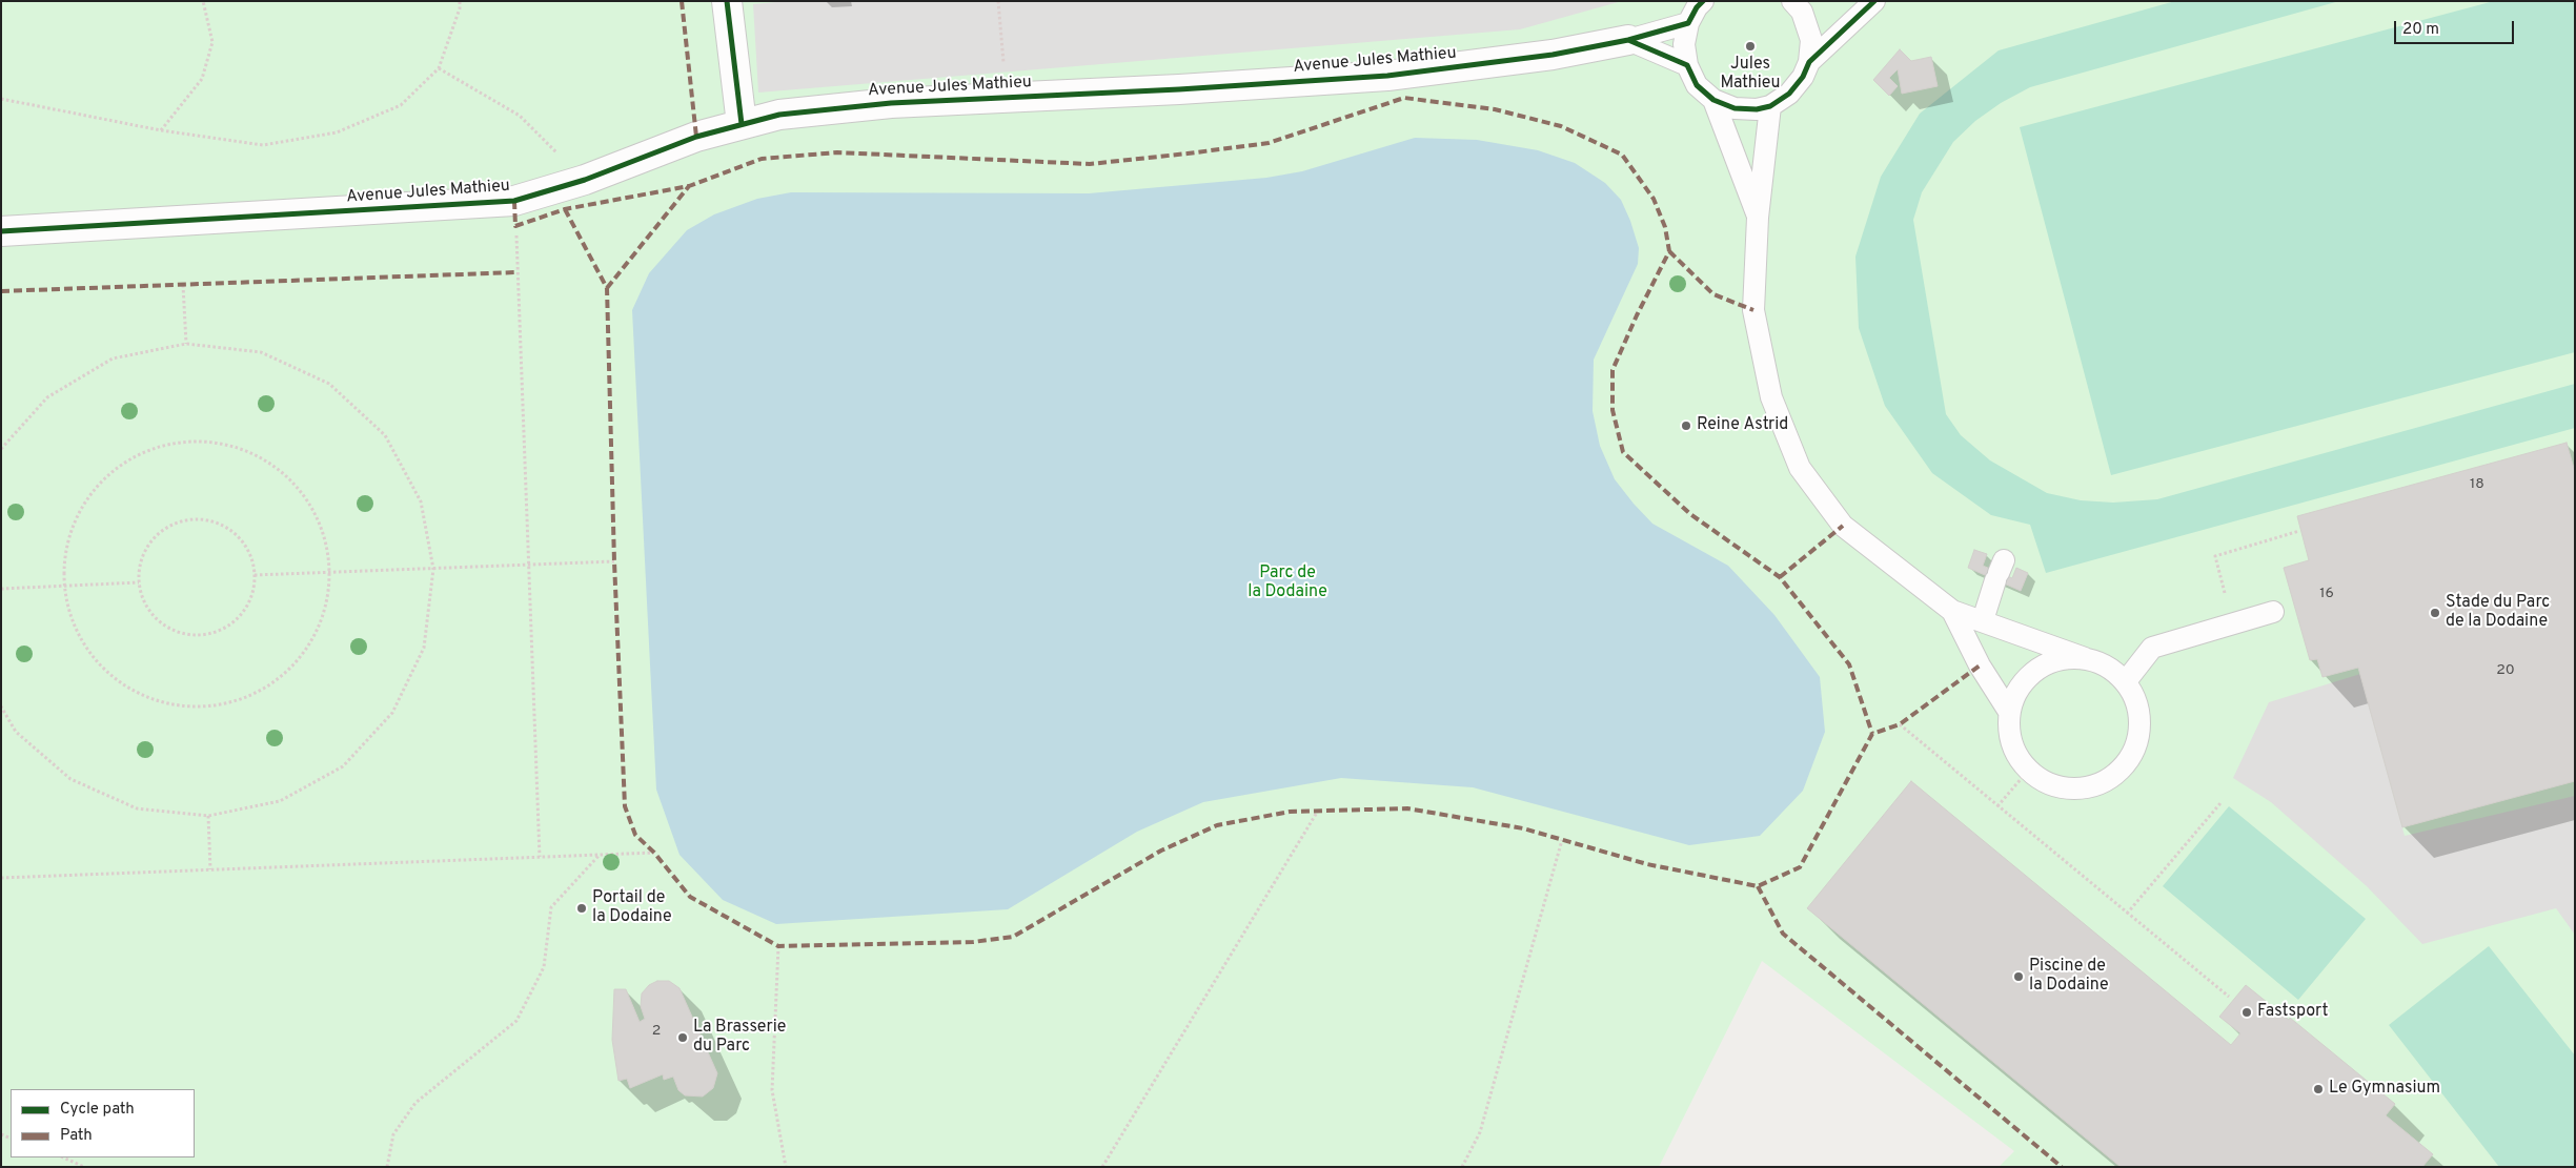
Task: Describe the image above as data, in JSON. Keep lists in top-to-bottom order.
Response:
{
  "streets": {
    "street": ["Avenue Jules Mathieu"]
  },
  "parks": ["Parc de la Dodaine"],
  "places": [
    "Jules Mathieu",
    "Reine Astrid",
    "Stade du Parc de la Dodaine",
    "Portail de la Dodaine",
    "Piscine de la Dodaine",
    "Fastsport",
    "La Brasserie du Parc",
    "Le Gymnasium"
  ],
  "house_numbers": [
    "18",
    "16",
    "20",
    "2"
  ],
  "legend": ["Cycle path", "Path"],
  "scale_bar": "20 m"
}
